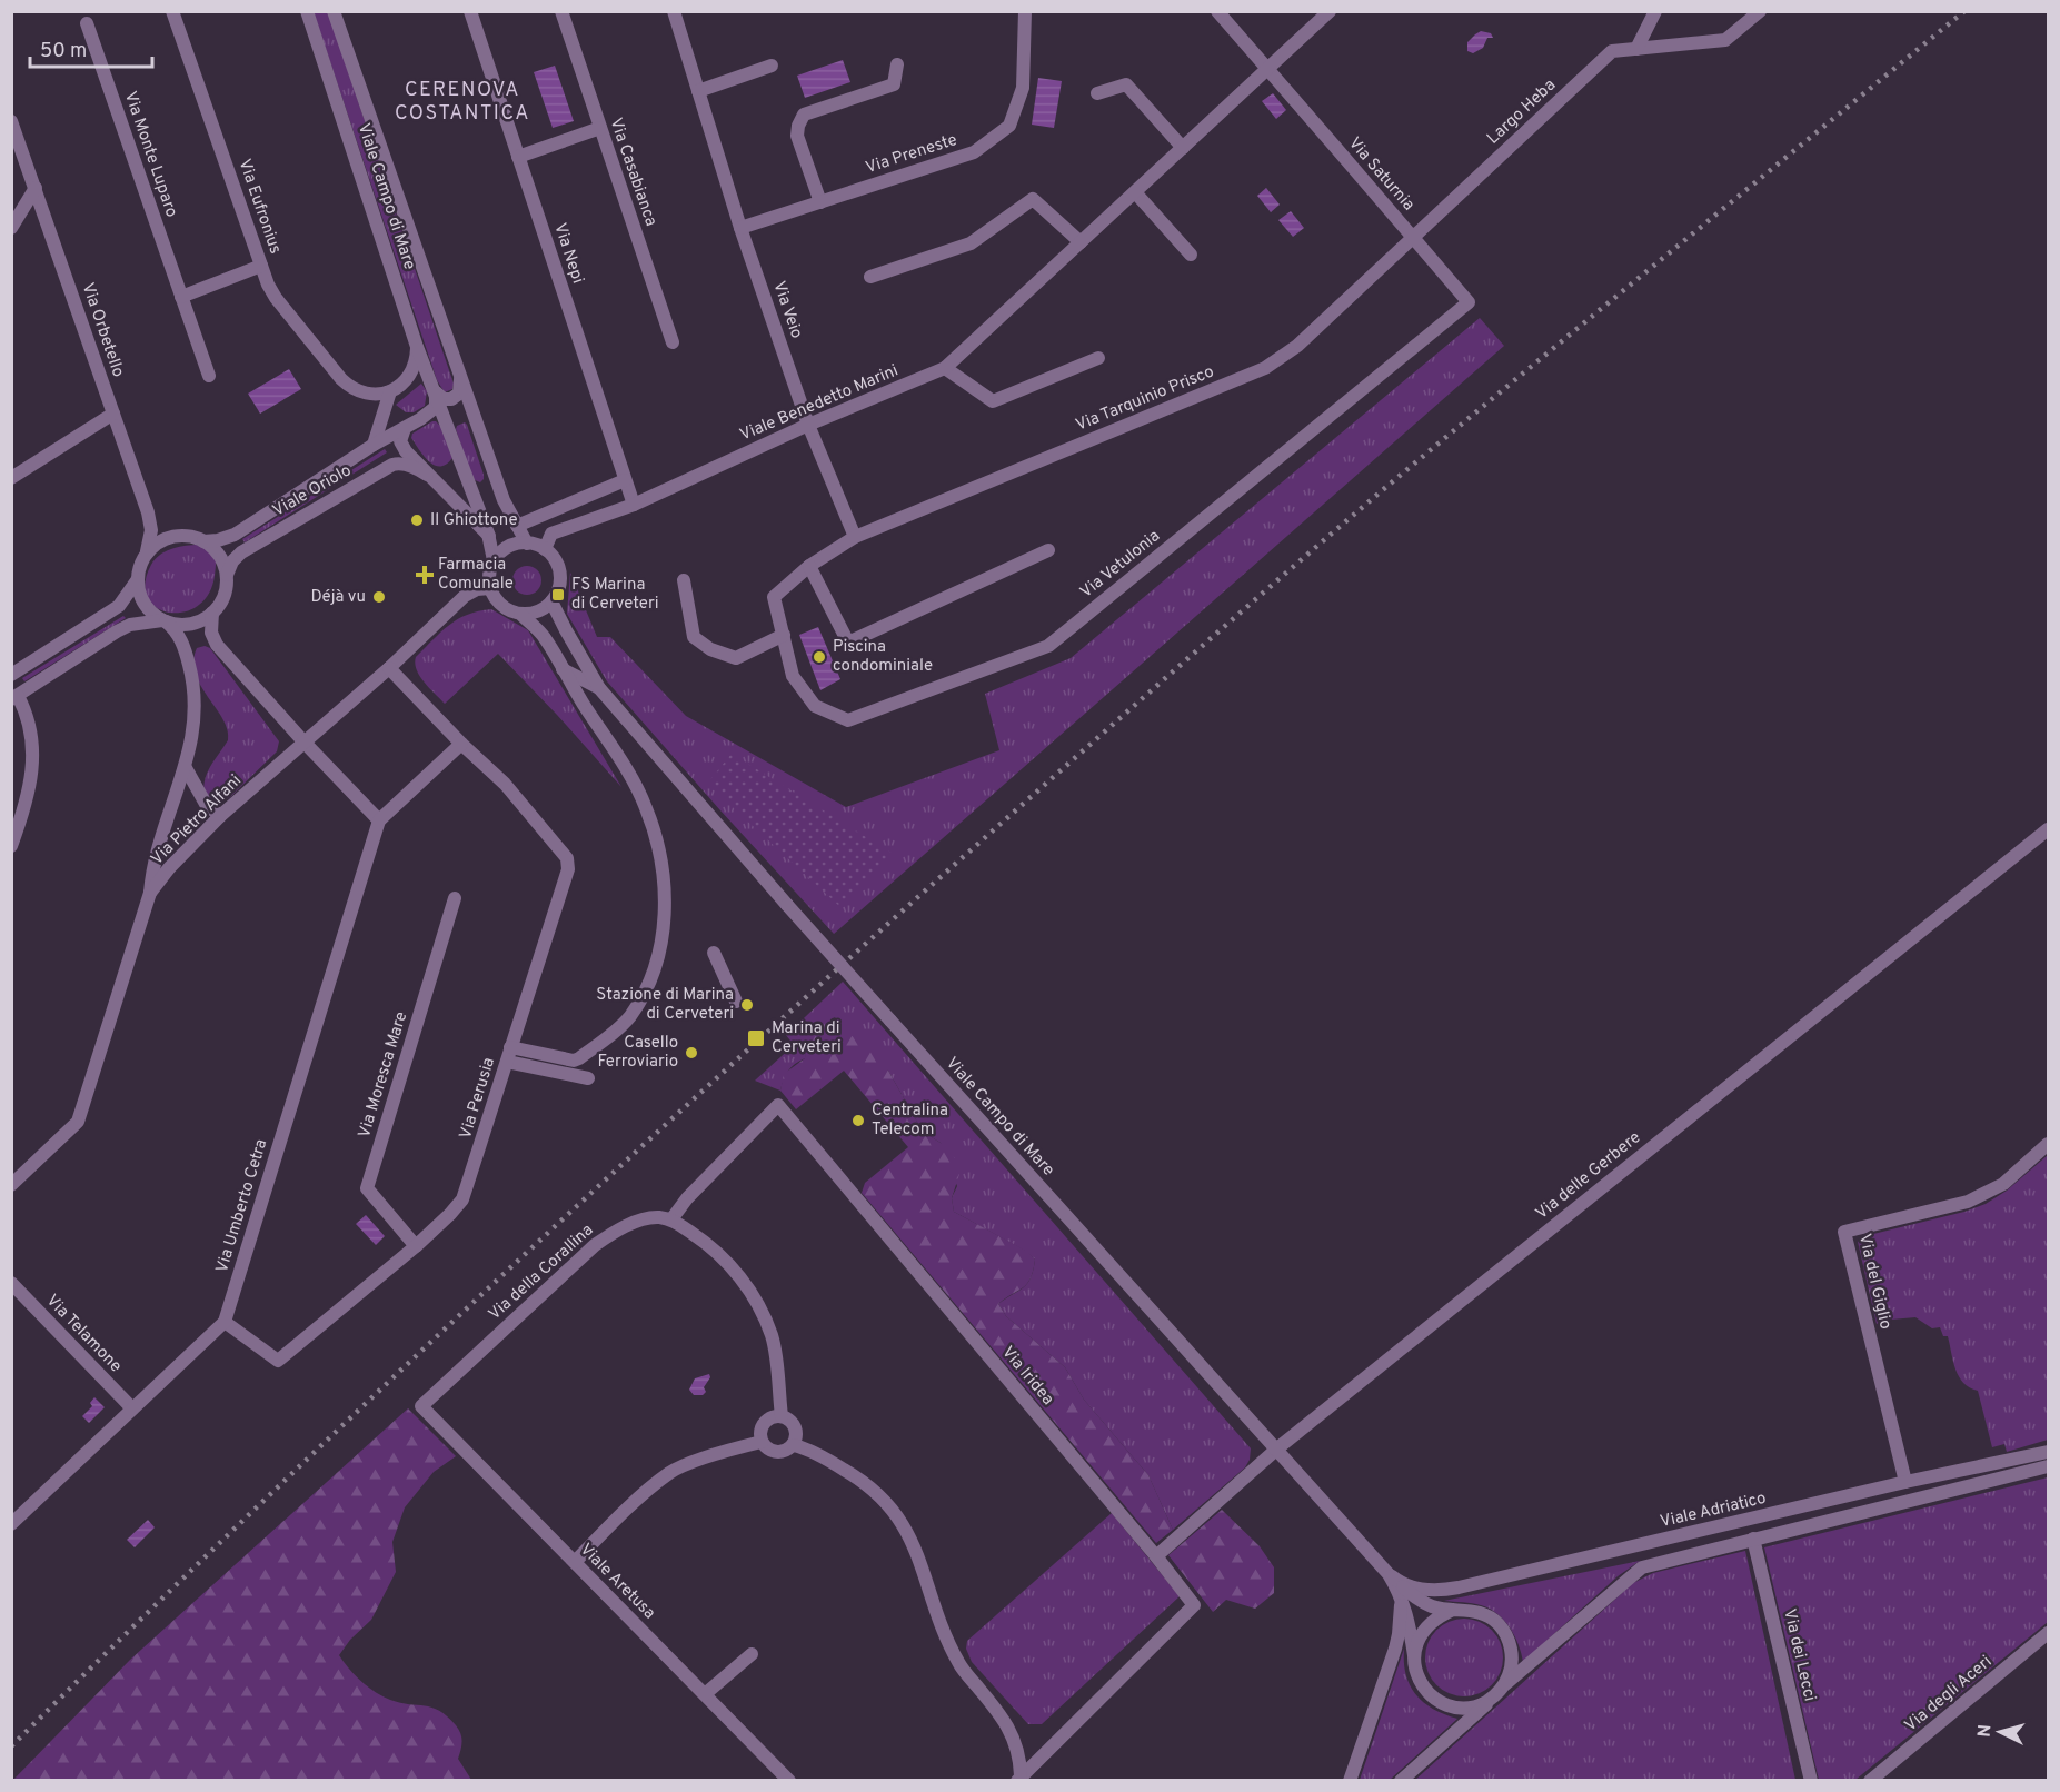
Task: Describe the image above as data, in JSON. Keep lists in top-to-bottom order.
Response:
{
  "streets": {
    "street": [
      "Largo Heba",
      "Via Monte Luparo",
      "Via Preneste",
      "Via Casabianca",
      "Via Saturnia",
      "Viale Campo di Mare",
      "Via Eufronius",
      "Via Nepi",
      "Via Veio",
      "Via Orbetello",
      "Via Tarquinio Prisco",
      "Viale Benedetto Marini",
      "Viale Oriolo",
      "Via Vetulonia",
      "Via Pietro Alfani",
      "Via Moresca Mare",
      "Via Perusia",
      "Via delle Gerbere",
      "Via Umberto Cetra",
      "Via della Corallina",
      "Via del Giglio",
      "Via Telamone",
      "Via Iridea",
      "Viale Adriatico",
      "Viale Aretusa",
      "Via dei Lecci",
      "Via degli Aceri"
    ]
  },
  "crossings": [
    ["Largo Heba", "Via Saturnia"],
    ["Largo Heba", "Via Tarquinio Prisco"],
    ["Via Preneste", "Via Veio"],
    ["Via Saturnia", "Via Tarquinio Prisco"],
    ["Via Saturnia", "Viale Benedetto Marini"],
    ["Via Saturnia", "Via Vetulonia"],
    ["Viale Campo di Mare", "Viale Benedetto Marini"],
    ["Viale Campo di Mare", "Viale Oriolo"],
    ["Viale Campo di Mare", "Via Pietro Alfani"],
    ["Viale Campo di Mare", "Via delle Gerbere"],
    ["Viale Campo di Mare", "Viale Adriatico"],
    ["Via Nepi", "Viale Benedetto Marini"],
    ["Via Veio", "Via Tarquinio Prisco"],
    ["Via Veio", "Viale Benedetto Marini"],
    ["Via Veio", "Via Vetulonia"],
    ["Via Orbetello", "Viale Oriolo"],
    ["Via Tarquinio Prisco", "Via Vetulonia"],
    ["Viale Benedetto Marini", "Via Pietro Alfani"],
    ["Via Moresca Mare", "Via Perusia"],
    ["Via Perusia", "Via Umberto Cetra"],
    ["Via delle Gerbere", "Via Iridea"],
    ["Via Umberto Cetra", "Via Telamone"],
    ["Via della Corallina", "Via Iridea"],
    ["Via della Corallina", "Viale Aretusa"],
    ["Via del Giglio", "Viale Adriatico"]
  ],
  "districts": ["CERENOVA COSTANTICA"],
  "places": {
    "other": [
      "Il Ghiottone",
      "Déjà vu",
      "Piscina condominiale",
      "Stazione di Marina di Cerveteri",
      "Casello Ferroviario",
      "Centralina Telecom"
    ],
    "health": ["Farmacia Comunale"],
    "transit": ["FS Marina di Cerveteri", "Marina di Cerveteri"]
  },
  "scale_bar": "50 m",
  "north": "left"
}
